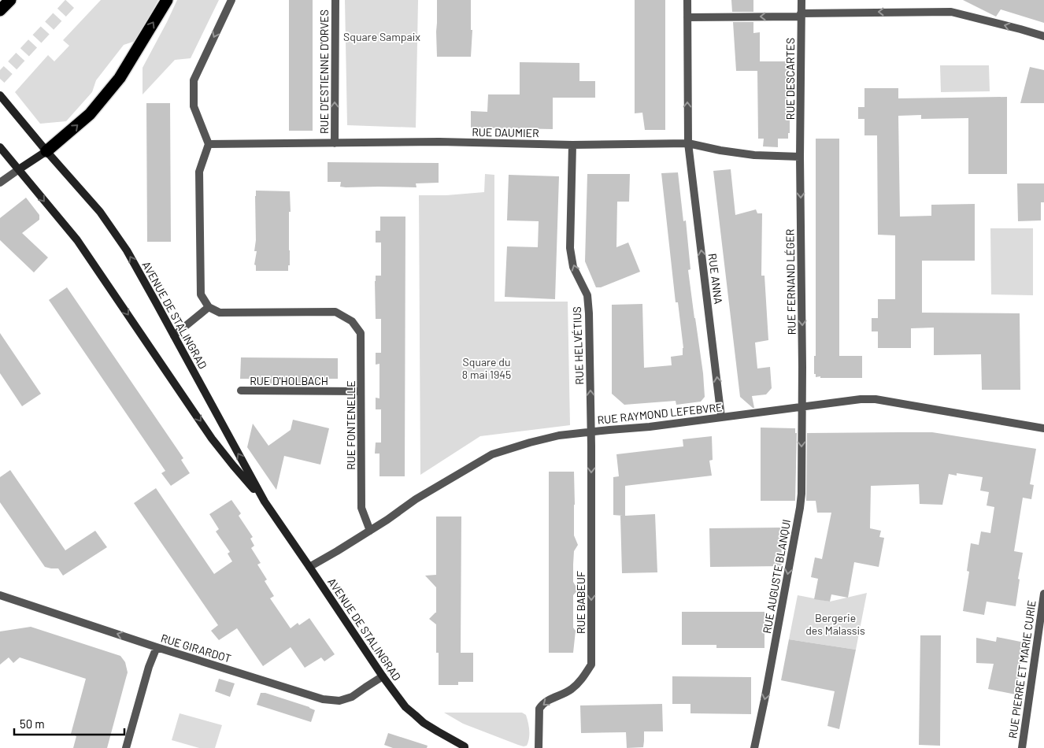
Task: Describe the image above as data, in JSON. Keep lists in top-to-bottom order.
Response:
{
  "streets": {
    "main road": ["AVENUE DE STALINGRAD"],
    "street": [
      "RUE D'ESTIENNE D'ORVES",
      "RUE DESCARTES",
      "RUE DAUMIER",
      "RUE ANNA",
      "RUE FERNAND LÉGER",
      "RUE HELVÉTIUS",
      "RUE D'HOLBACH",
      "RUE RAYMOND LEFEBVRE",
      "RUE FONTENELLE",
      "RUE AUGUSTE BLANQUI",
      "RUE BABEUF",
      "RUE GIRARDOT",
      "RUE PIERRE ET MARIE CURIE"
    ]
  },
  "crossings": [
    ["RUE D'ESTIENNE D'ORVES", "RUE DAUMIER"],
    ["RUE DESCARTES", "RUE DAUMIER"],
    ["RUE DESCARTES", "RUE FERNAND LÉGER"],
    ["RUE DAUMIER", "RUE ANNA"],
    ["RUE DAUMIER", "RUE FERNAND LÉGER"],
    ["RUE DAUMIER", "RUE HELVÉTIUS"],
    ["RUE ANNA", "RUE RAYMOND LEFEBVRE"],
    ["RUE FERNAND LÉGER", "RUE RAYMOND LEFEBVRE"],
    ["RUE FERNAND LÉGER", "RUE AUGUSTE BLANQUI"],
    ["AVENUE DE STALINGRAD", "RUE RAYMOND LEFEBVRE"],
    ["AVENUE DE STALINGRAD", "RUE GIRARDOT"],
    ["RUE HELVÉTIUS", "RUE RAYMOND LEFEBVRE"],
    ["RUE HELVÉTIUS", "RUE BABEUF"],
    ["RUE D'HOLBACH", "RUE FONTENELLE"],
    ["RUE RAYMOND LEFEBVRE", "RUE FONTENELLE"],
    ["RUE RAYMOND LEFEBVRE", "RUE AUGUSTE BLANQUI"],
    ["RUE RAYMOND LEFEBVRE", "RUE BABEUF"]
  ],
  "one_way": [
    "RUE D'ESTIENNE D'ORVES",
    "RUE ANNA",
    "RUE FERNAND LÉGER",
    "RUE HELVÉTIUS",
    "RUE AUGUSTE BLANQUI",
    "RUE BABEUF",
    "RUE GIRARDOT"
  ],
  "parks": ["Square Sampaix", "Square du 8 mai 1945", "Bergerie des Malassis"],
  "scale_bar": "50 m"
}
